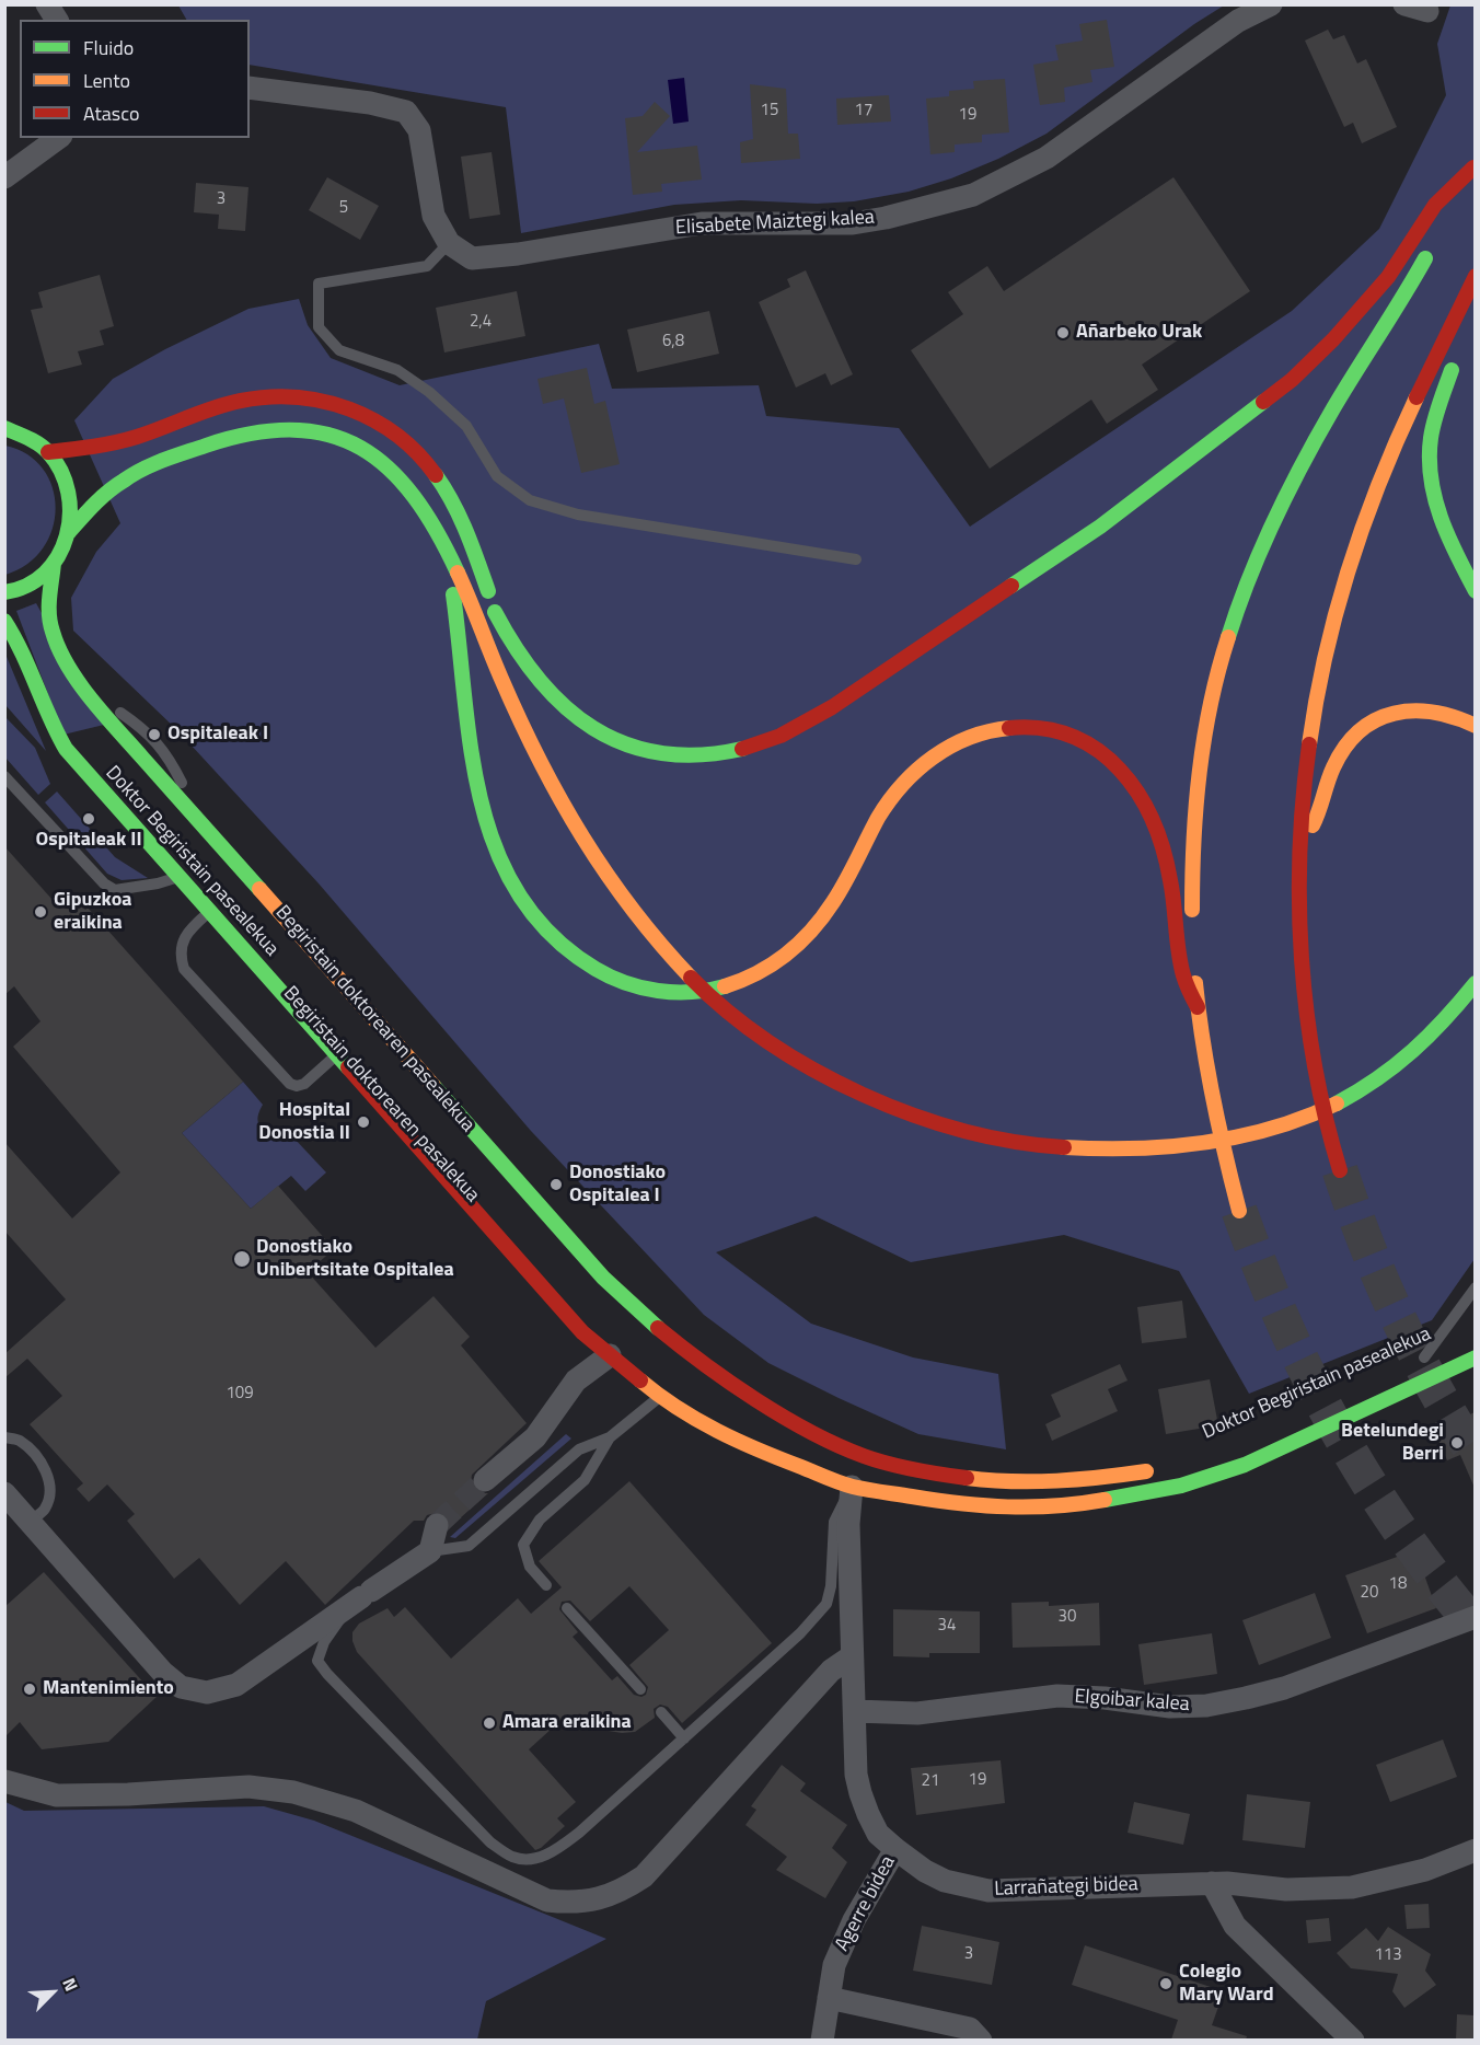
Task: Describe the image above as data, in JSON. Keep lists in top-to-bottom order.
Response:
{
  "streets": {
    "main road": ["Doktor Begiristain pasealekua", "Begiristain doktorearen pasealekua"],
    "street": [
      "Elisabete Maiztegi kalea",
      "Elgoibar kalea",
      "Larrañategi bidea",
      "Agerre bidea"
    ],
    "lane": ["Begiristain doktorearen pasalekua"]
  },
  "crossings": [
    ["Doktor Begiristain pasealekua", "Begiristain doktorearen pasalekua"],
    ["Begiristain doktorearen pasealekua", "Larrañategi bidea"],
    ["Elgoibar kalea", "Larrañategi bidea"],
    ["Larrañategi bidea", "Agerre bidea"]
  ],
  "places": [
    "Añarbeko Urak",
    "Ospitaleak I",
    "Ospitaleak II",
    "Gipuzkoa eraikina",
    "Hospital Donostia II",
    "Donostiako Ospitalea I",
    "Donostiako Unibertsitate Ospitalea",
    "Betelundegi Berri",
    "Mantenimiento",
    "Amara eraikina",
    "Colegio Mary Ward"
  ],
  "house_numbers": [
    "15",
    "17",
    "19",
    "3",
    "5",
    "2,4",
    "6,8",
    "109",
    "18",
    "20",
    "30",
    "34",
    "19",
    "21",
    "3",
    "113"
  ],
  "legend": ["Fluido", "Lento", "Atasco"],
  "north": "top right"
}
